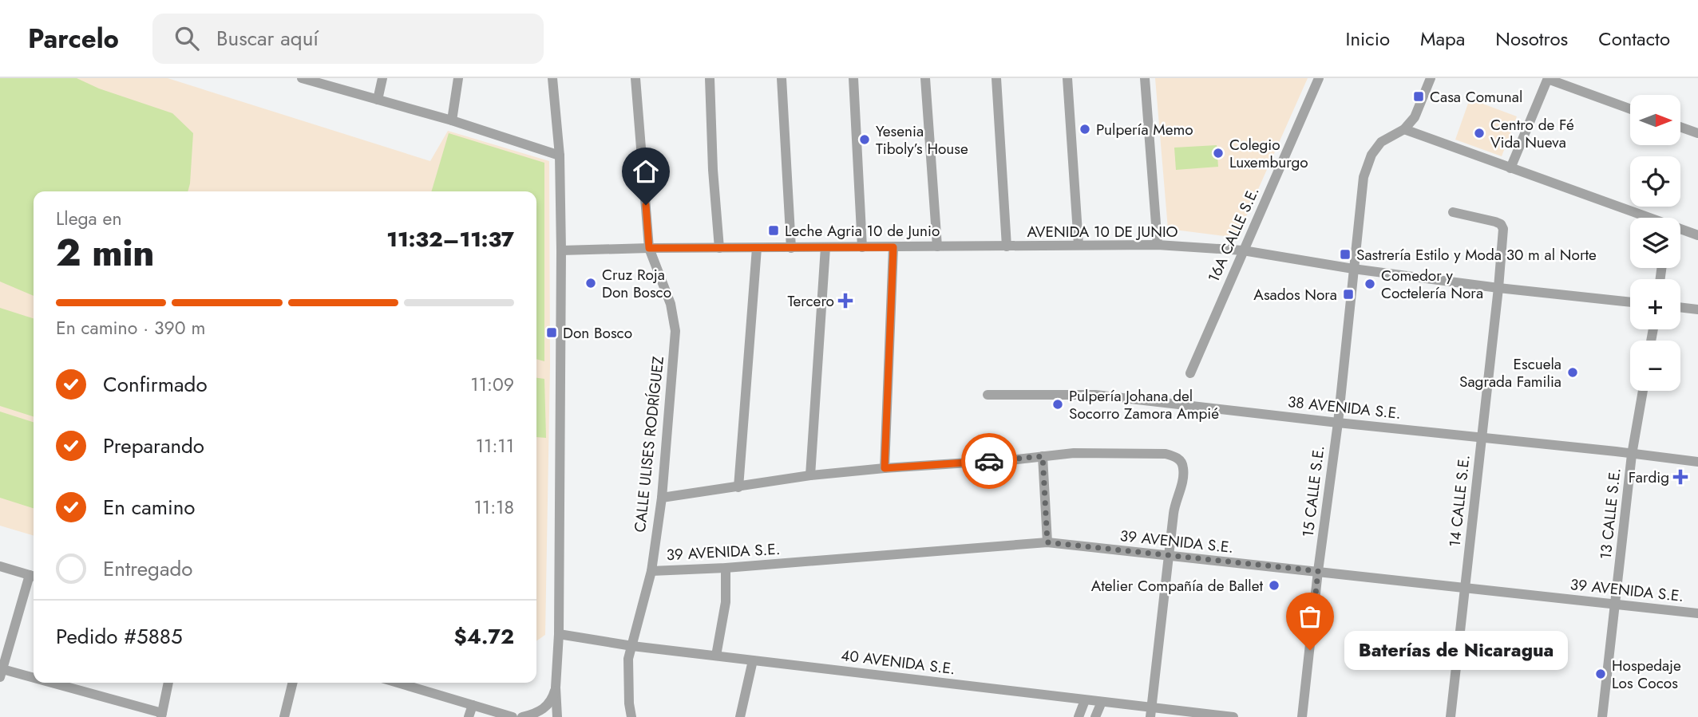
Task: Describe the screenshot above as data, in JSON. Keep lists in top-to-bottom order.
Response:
{
  "streets": {
    "street": [
      "AVENIDA 10 DE JUNIO",
      "16A CALLE S.E.",
      "38 AVENIDA S.E.",
      "CALLE ULISES RODRÍGUEZ",
      "15 CALLE S.E.",
      "14 CALLE S.E.",
      "13 CALLE S.E.",
      "39 AVENIDA S.E.",
      "40 AVENIDA S.E."
    ]
  },
  "crossings": [
    ["AVENIDA 10 DE JUNIO", "16A CALLE S.E."],
    ["AVENIDA 10 DE JUNIO", "CALLE ULISES RODRÍGUEZ"],
    ["AVENIDA 10 DE JUNIO", "15 CALLE S.E."],
    ["AVENIDA 10 DE JUNIO", "14 CALLE S.E."],
    ["38 AVENIDA S.E.", "15 CALLE S.E."],
    ["38 AVENIDA S.E.", "14 CALLE S.E."],
    ["38 AVENIDA S.E.", "13 CALLE S.E."],
    ["CALLE ULISES RODRÍGUEZ", "39 AVENIDA S.E."],
    ["CALLE ULISES RODRÍGUEZ", "40 AVENIDA S.E."],
    ["15 CALLE S.E.", "39 AVENIDA S.E."],
    ["14 CALLE S.E.", "39 AVENIDA S.E."],
    ["13 CALLE S.E.", "39 AVENIDA S.E."]
  ],
  "places": {
    "transit": [
      "Casa Comunal",
      "Leche Agria 10 de Junio",
      "Sastrería Estilo y Moda 30 m al Norte",
      "Asados Nora",
      "Don Bosco"
    ],
    "other": [
      "Pulpería Memo",
      "Centro de Fé Vida Nueva",
      "Yesenia Tiboly’s House",
      "Colegio Luxemburgo",
      "Cruz Roja Don Bosco",
      "Comedor y Coctelería Nora",
      "Escuela Sagrada Familia",
      "Pulpería Johana del Socorro Zamora Ampié",
      "Atelier Compañía de Ballet",
      "Baterías de Nicaragua",
      "Hospedaje Los Cocos"
    ],
    "health": ["Tercero", "Fardig"]
  },
  "north": "right",
  "page": {
    "header": "Parcelo",
    "search": "Buscar aquí",
    "nav": [
      "Inicio",
      "Mapa",
      "Nosotros",
      "Contacto"
    ],
    "map_buttons": ["+", "−"],
    "heading": ["2 min", "Llega en", "11:32–11:37"],
    "panel": ["Pedido #5885", "$4.72"],
    "bar": "En camino · 390 m",
    "list": [
      ["Confirmado", "11:09"],
      ["Preparando", "11:11"],
      ["En camino", "11:18"],
      "Entregado"
    ],
    "bubble": "Baterías de Nicaragua"
  }
}
